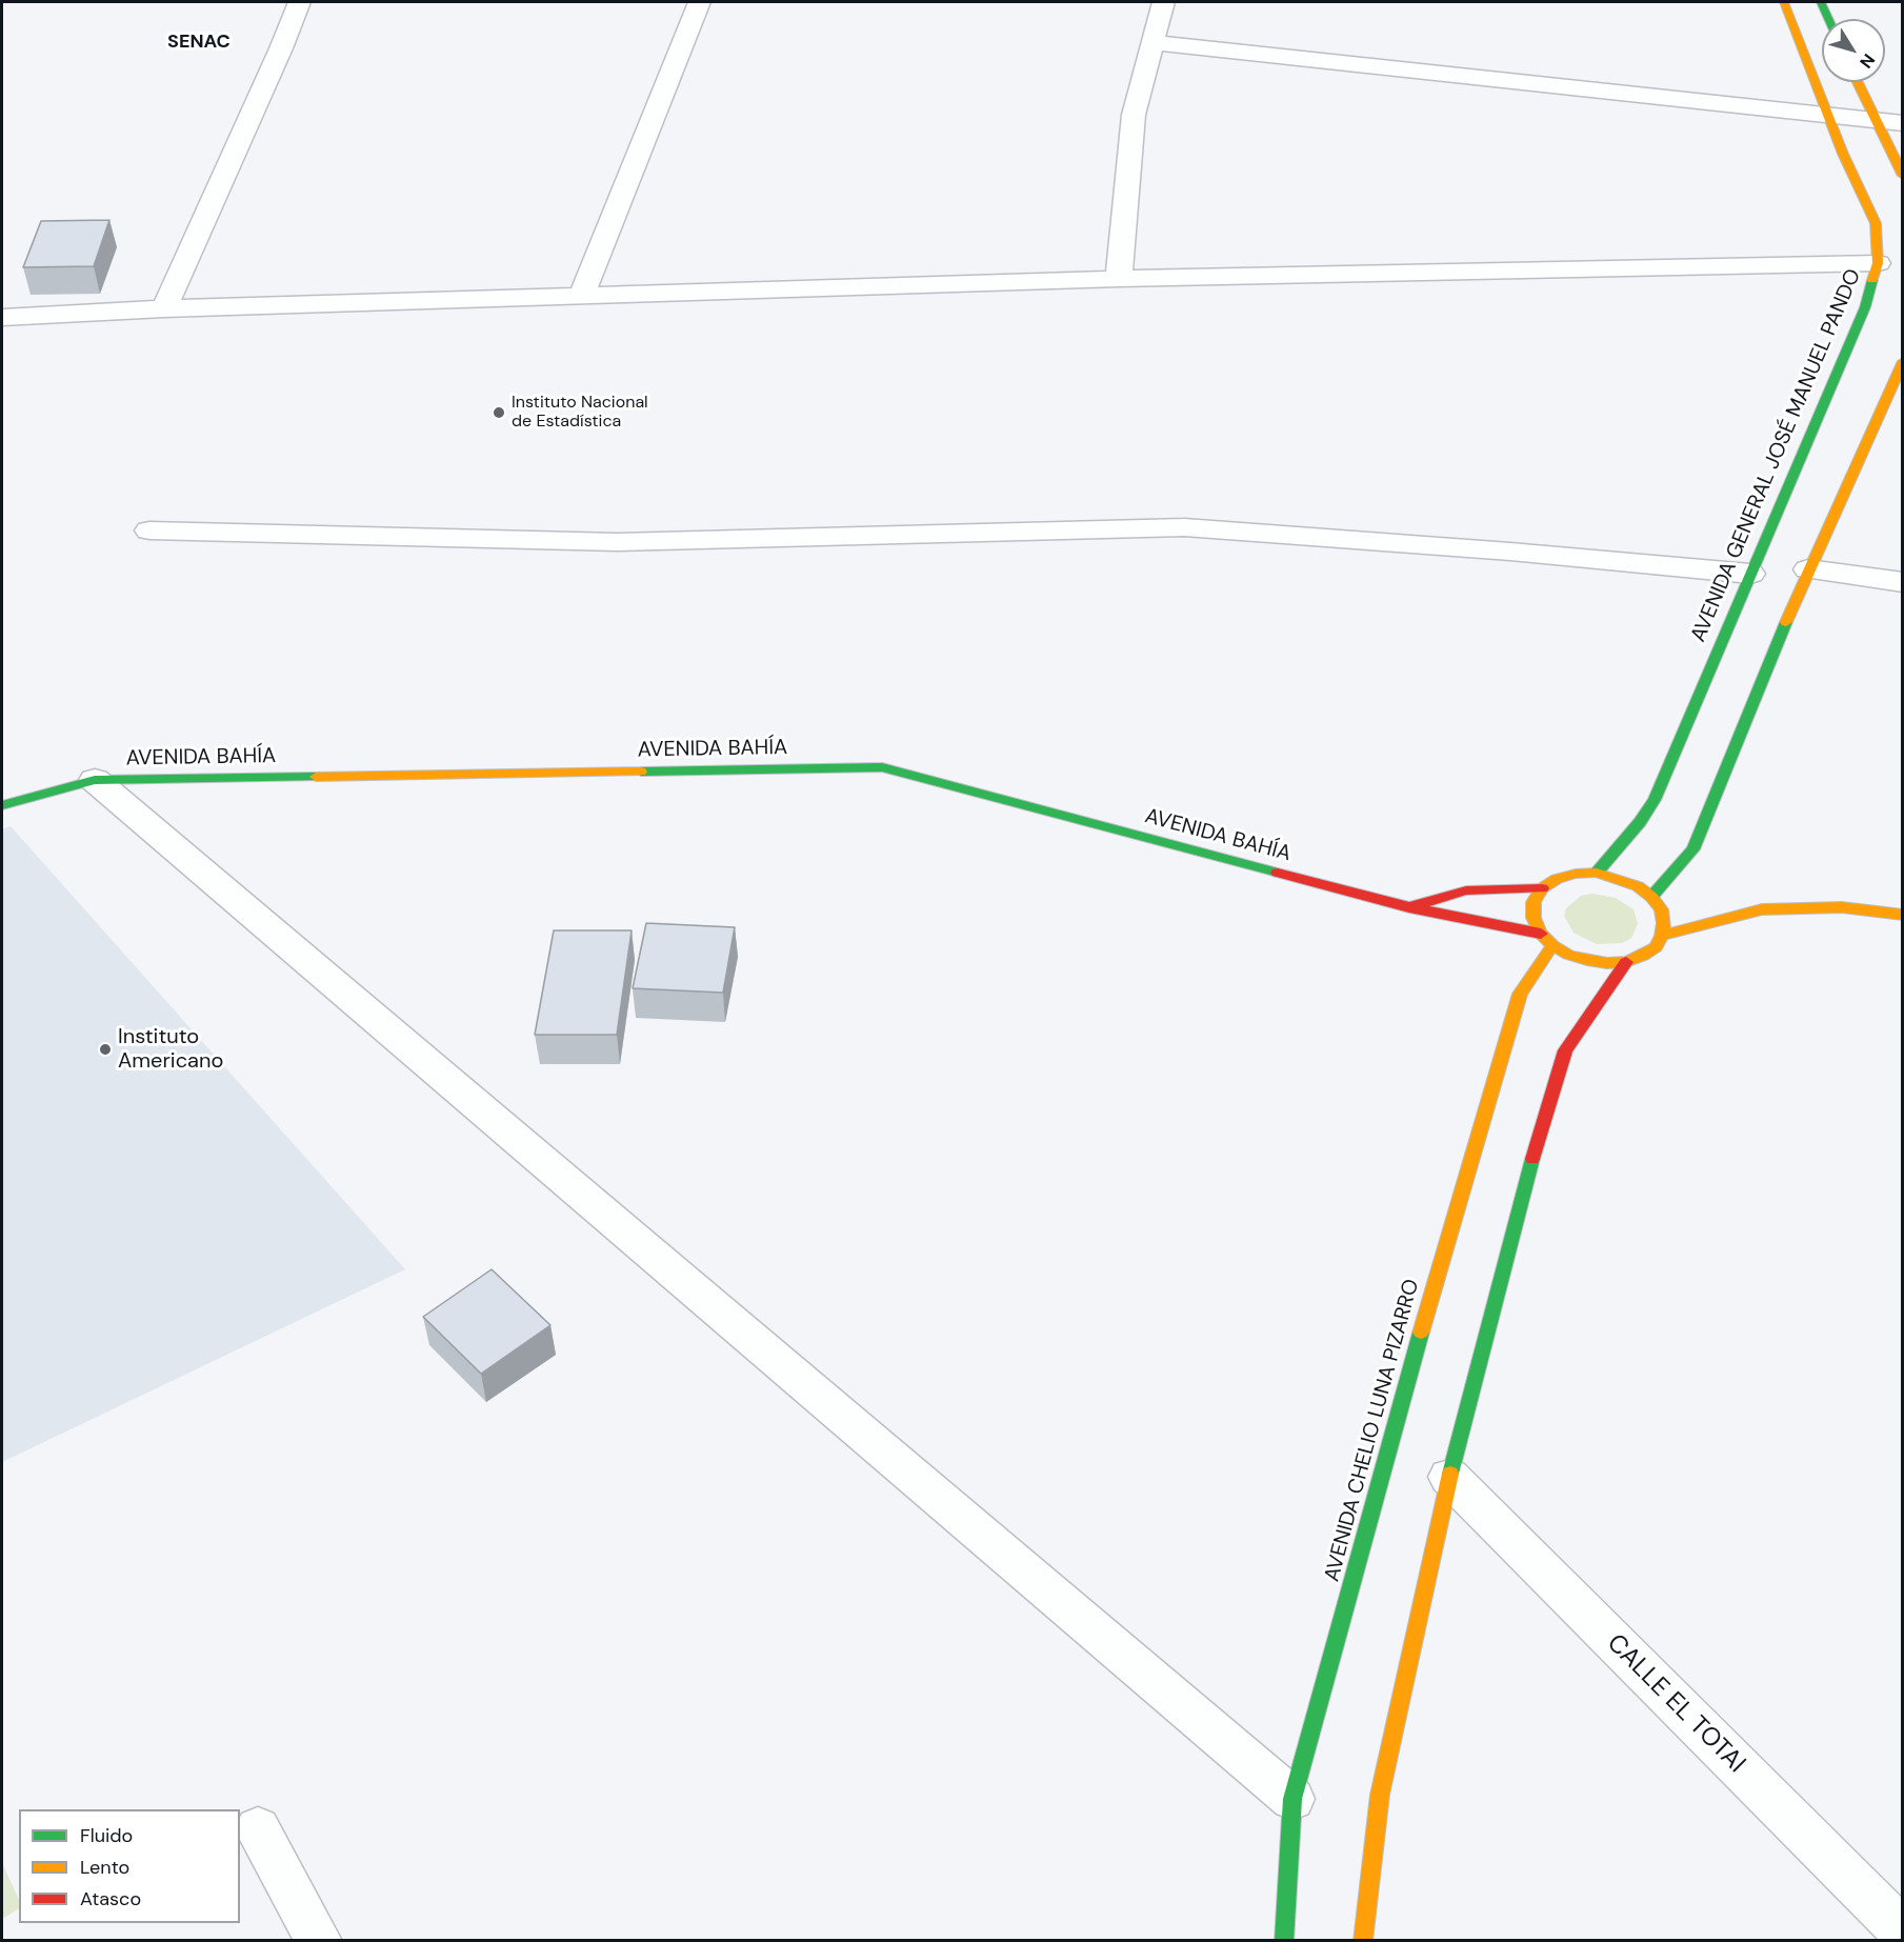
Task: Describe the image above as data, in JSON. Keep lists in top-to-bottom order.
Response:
{
  "streets": {
    "main road": ["AVENIDA GENERAL JOSÉ MANUEL PANDO", "AVENIDA BAHÍA", "AVENIDA CHELIO LUNA PIZARRO"],
    "street": ["CALLE EL TOTAI"]
  },
  "crossings": [
    ["AVENIDA GENERAL JOSÉ MANUEL PANDO", "AVENIDA BAHÍA"],
    ["AVENIDA GENERAL JOSÉ MANUEL PANDO", "AVENIDA CHELIO LUNA PIZARRO"],
    ["AVENIDA BAHÍA", "AVENIDA CHELIO LUNA PIZARRO"]
  ],
  "districts": ["SENAC"],
  "places": ["Instituto Nacional de Estadística", "Instituto Americano"],
  "legend": ["Fluido", "Lento", "Atasco"],
  "north": "bottom right"
}
